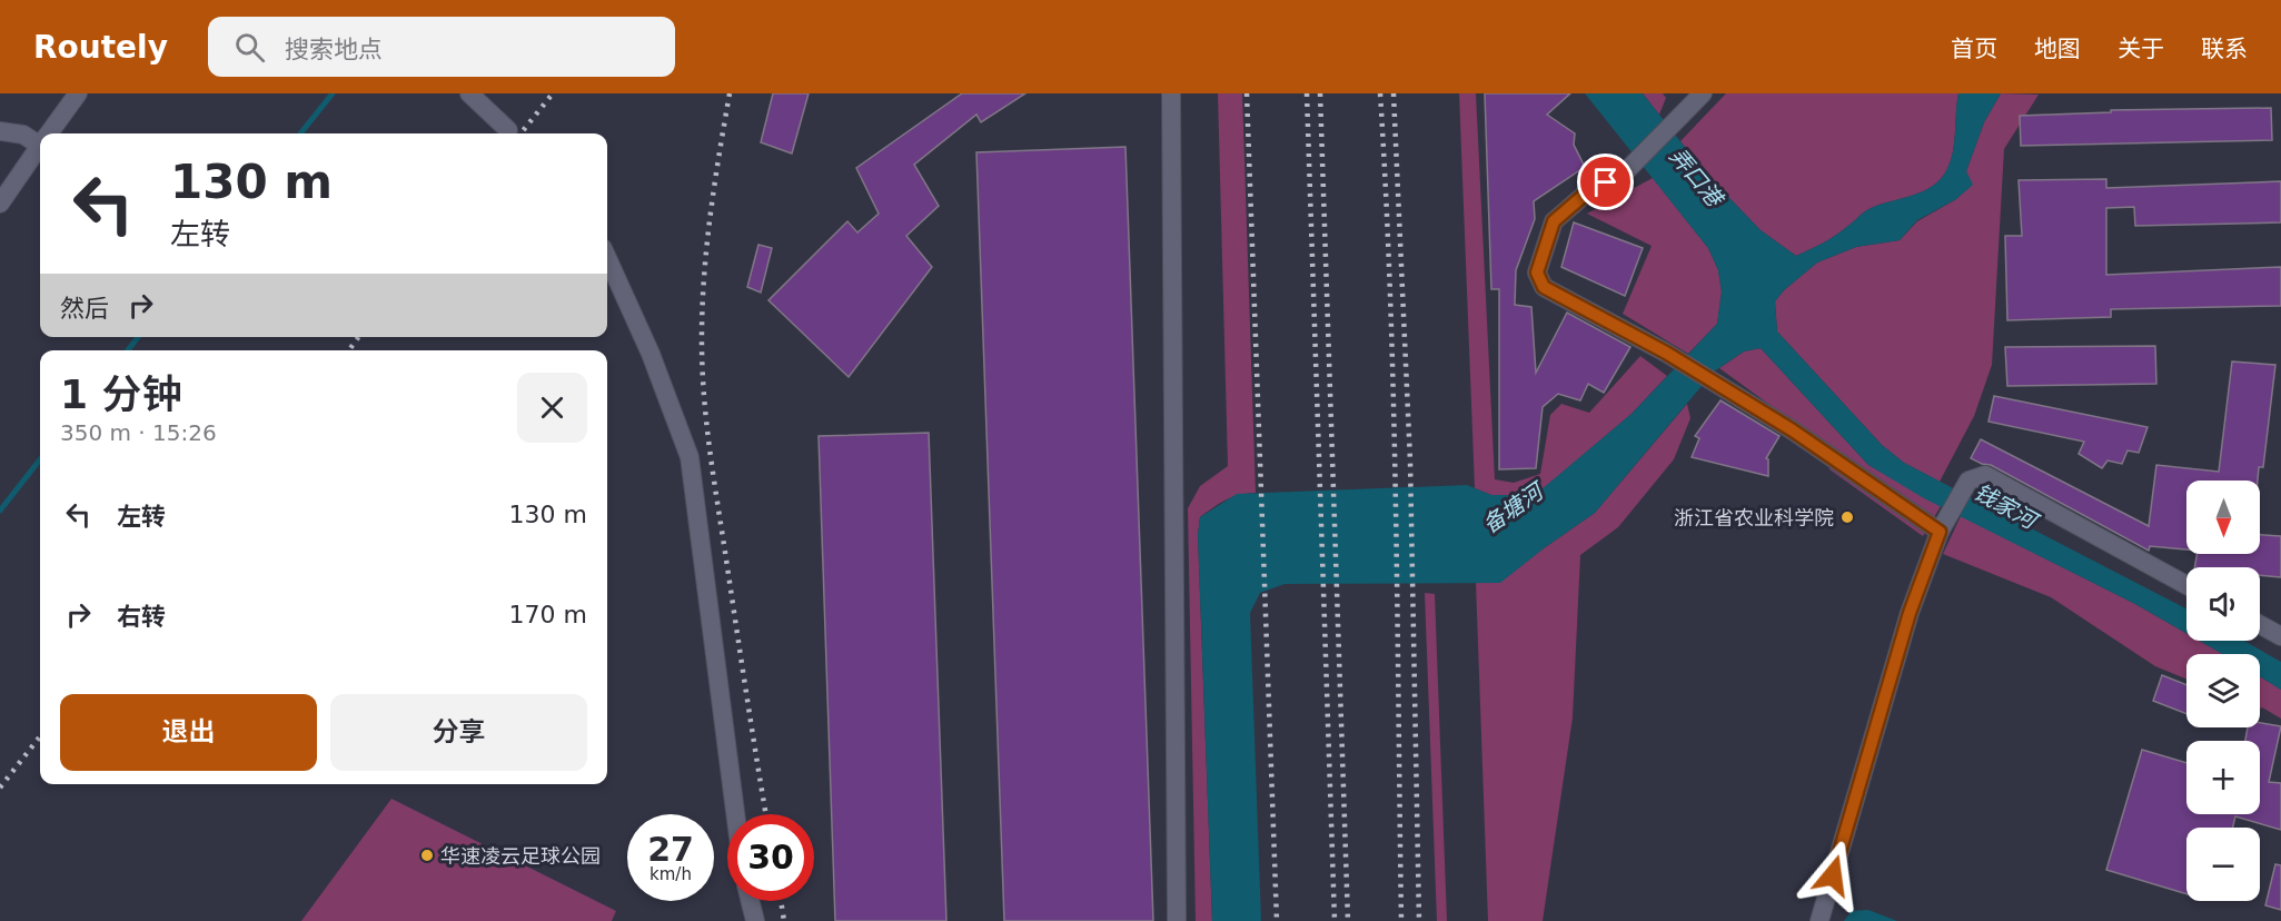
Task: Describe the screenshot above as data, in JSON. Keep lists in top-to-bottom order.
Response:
{
  "water": ["弄口港", "钱家河", "备塘河"],
  "places": ["浙江省农业科学院", "华速凌云足球公园"],
  "north": "bottom",
  "page": {
    "header": "Routely",
    "search": "搜索地点",
    "nav": [
      "首页",
      "地图",
      "关于",
      "联系"
    ],
    "turn": ["130 m", "左转"],
    "then": "然后",
    "heading": ["1 分钟", "350 m · 15:26"],
    "list": [
      {
        "name": "左转",
        "value": "130 m"
      },
      {
        "name": "右转",
        "value": "170 m"
      }
    ],
    "map_buttons": ["+", "−"],
    "buttons": ["退出", "分享"],
    "speed": "27 km/h",
    "limit": "30"
  }
}
